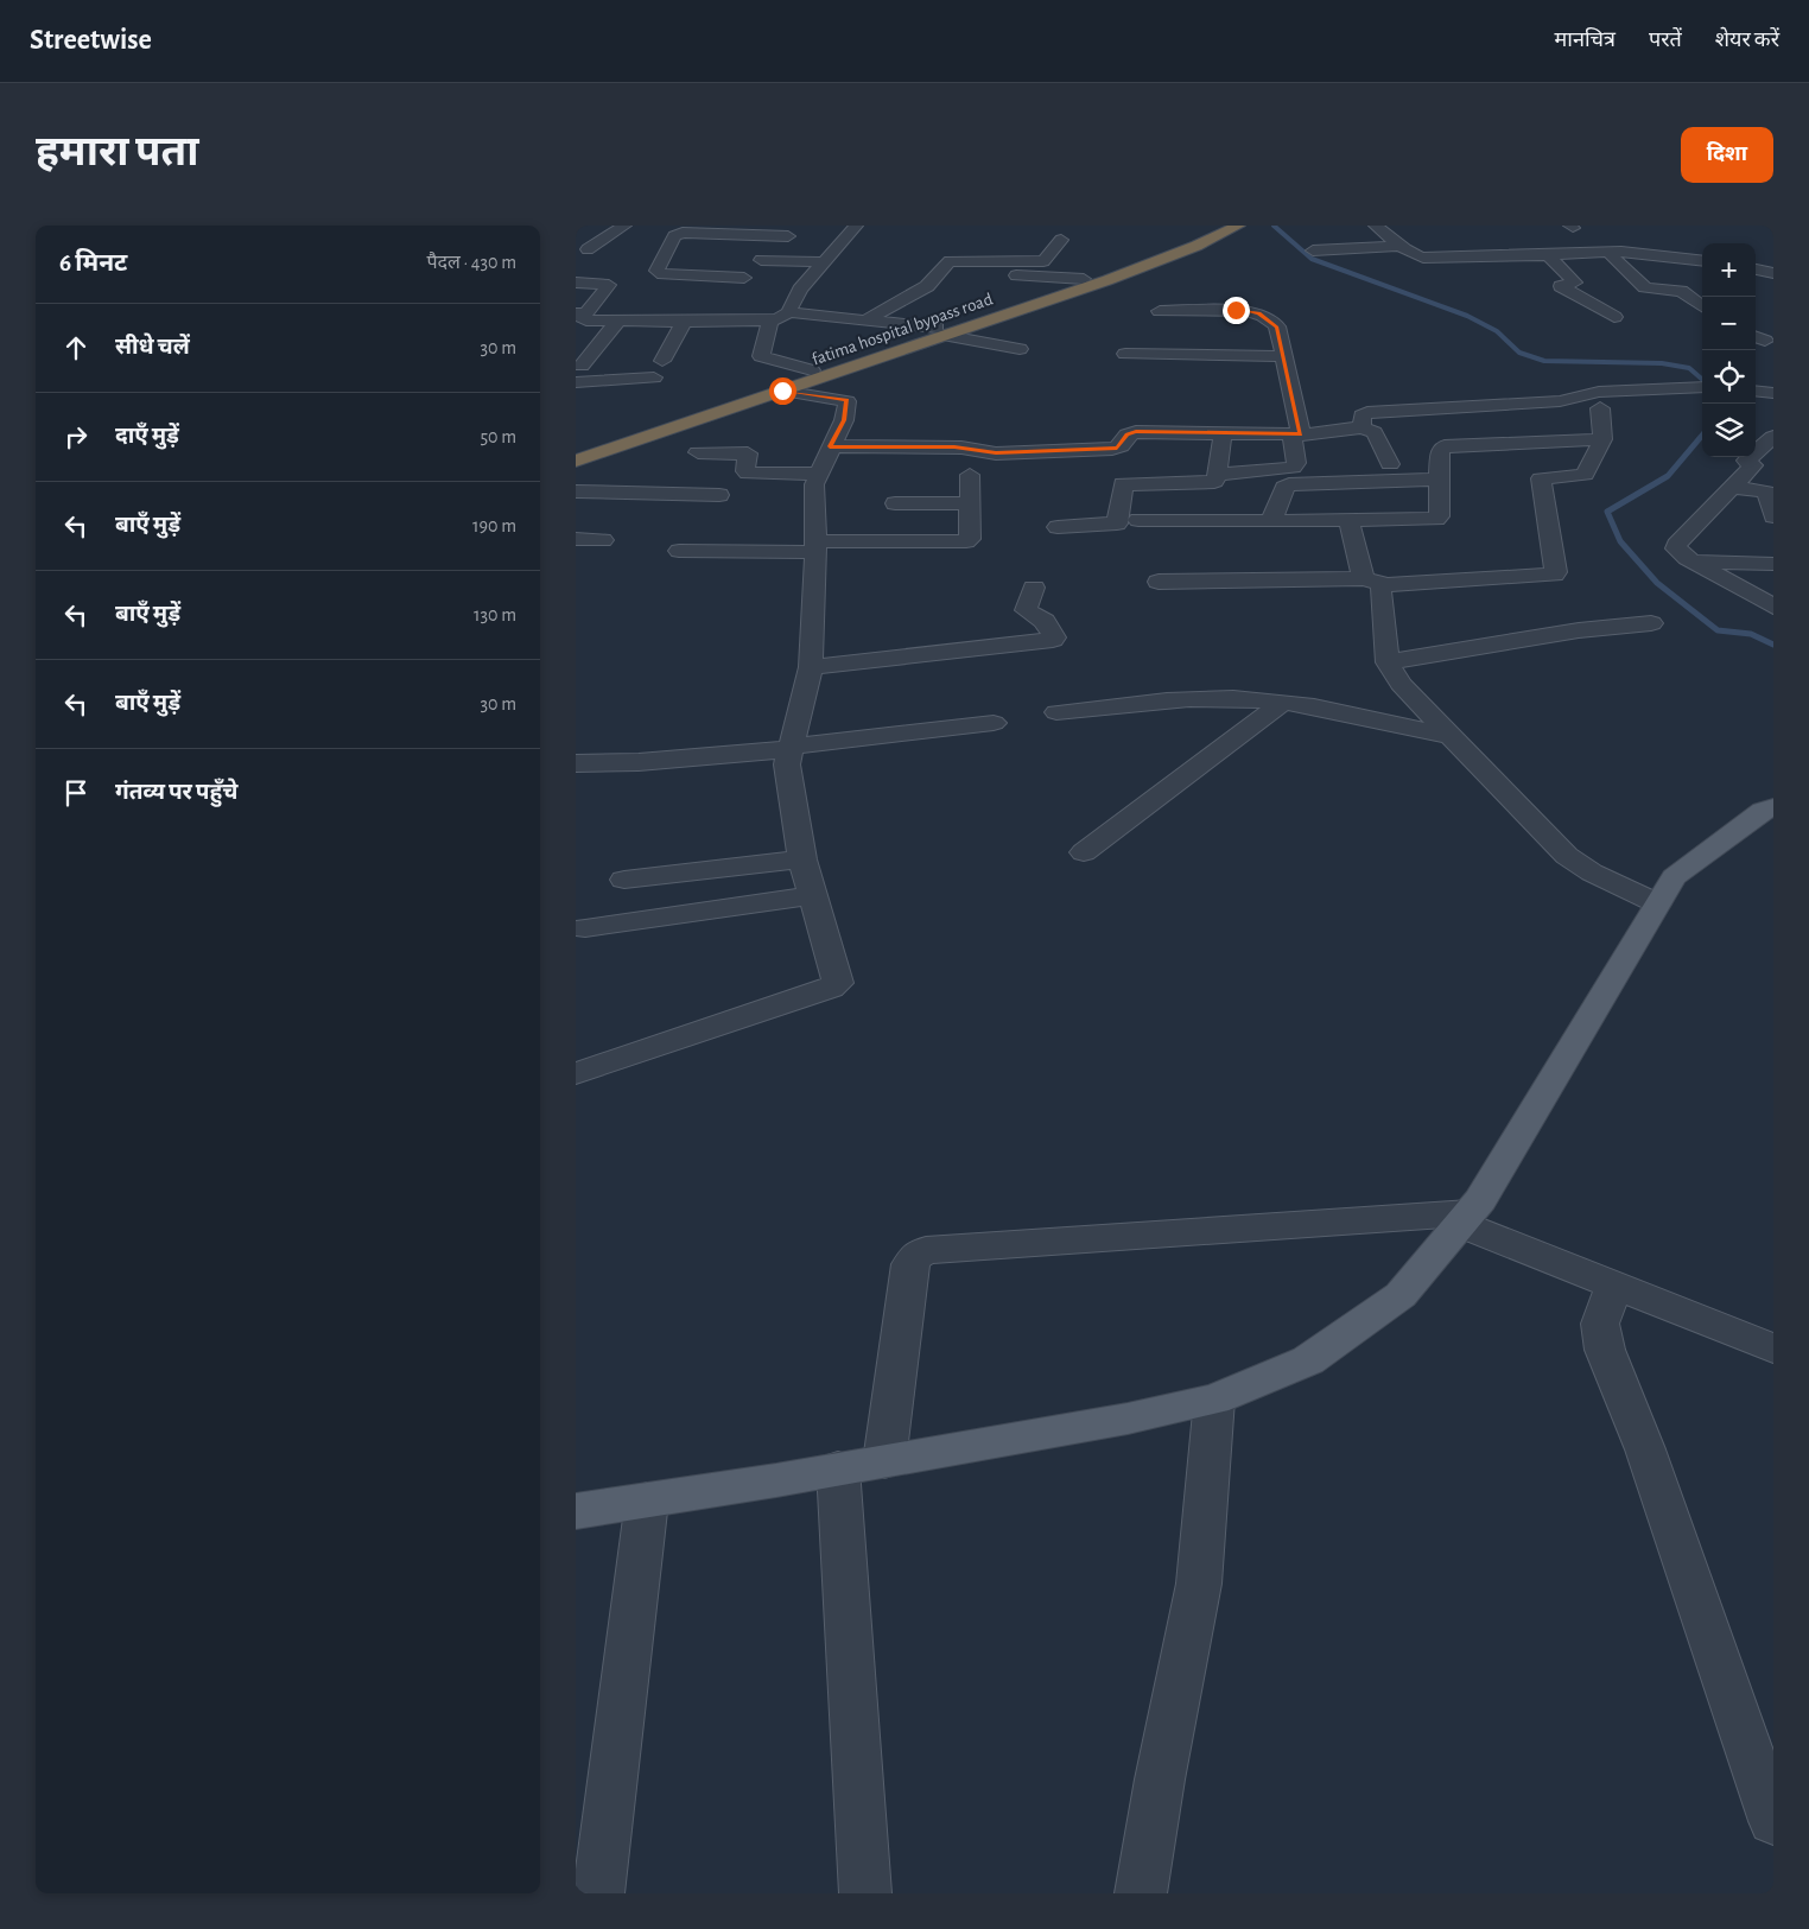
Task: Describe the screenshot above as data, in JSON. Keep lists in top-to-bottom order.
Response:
{
  "streets": {
    "highway": ["fatima hospital bypass road"]
  },
  "page": {
    "header": "Streetwise",
    "nav": ["मानचित्र", "परतें", "शेयर करें"],
    "buttons": "दिशा",
    "title": "हमारा पता",
    "heading": ["6 मिनट", "पैदल · 430 m"],
    "map_buttons": ["+", "−"],
    "list": [
      ["सीधे चलें", "30 m"],
      ["दाएँ मुड़ें", "50 m"],
      ["बाएँ मुड़ें", "190 m"],
      ["बाएँ मुड़ें", "130 m"],
      ["बाएँ मुड़ें", "30 m"],
      "गंतव्य पर पहुँचे"
    ]
  }
}
